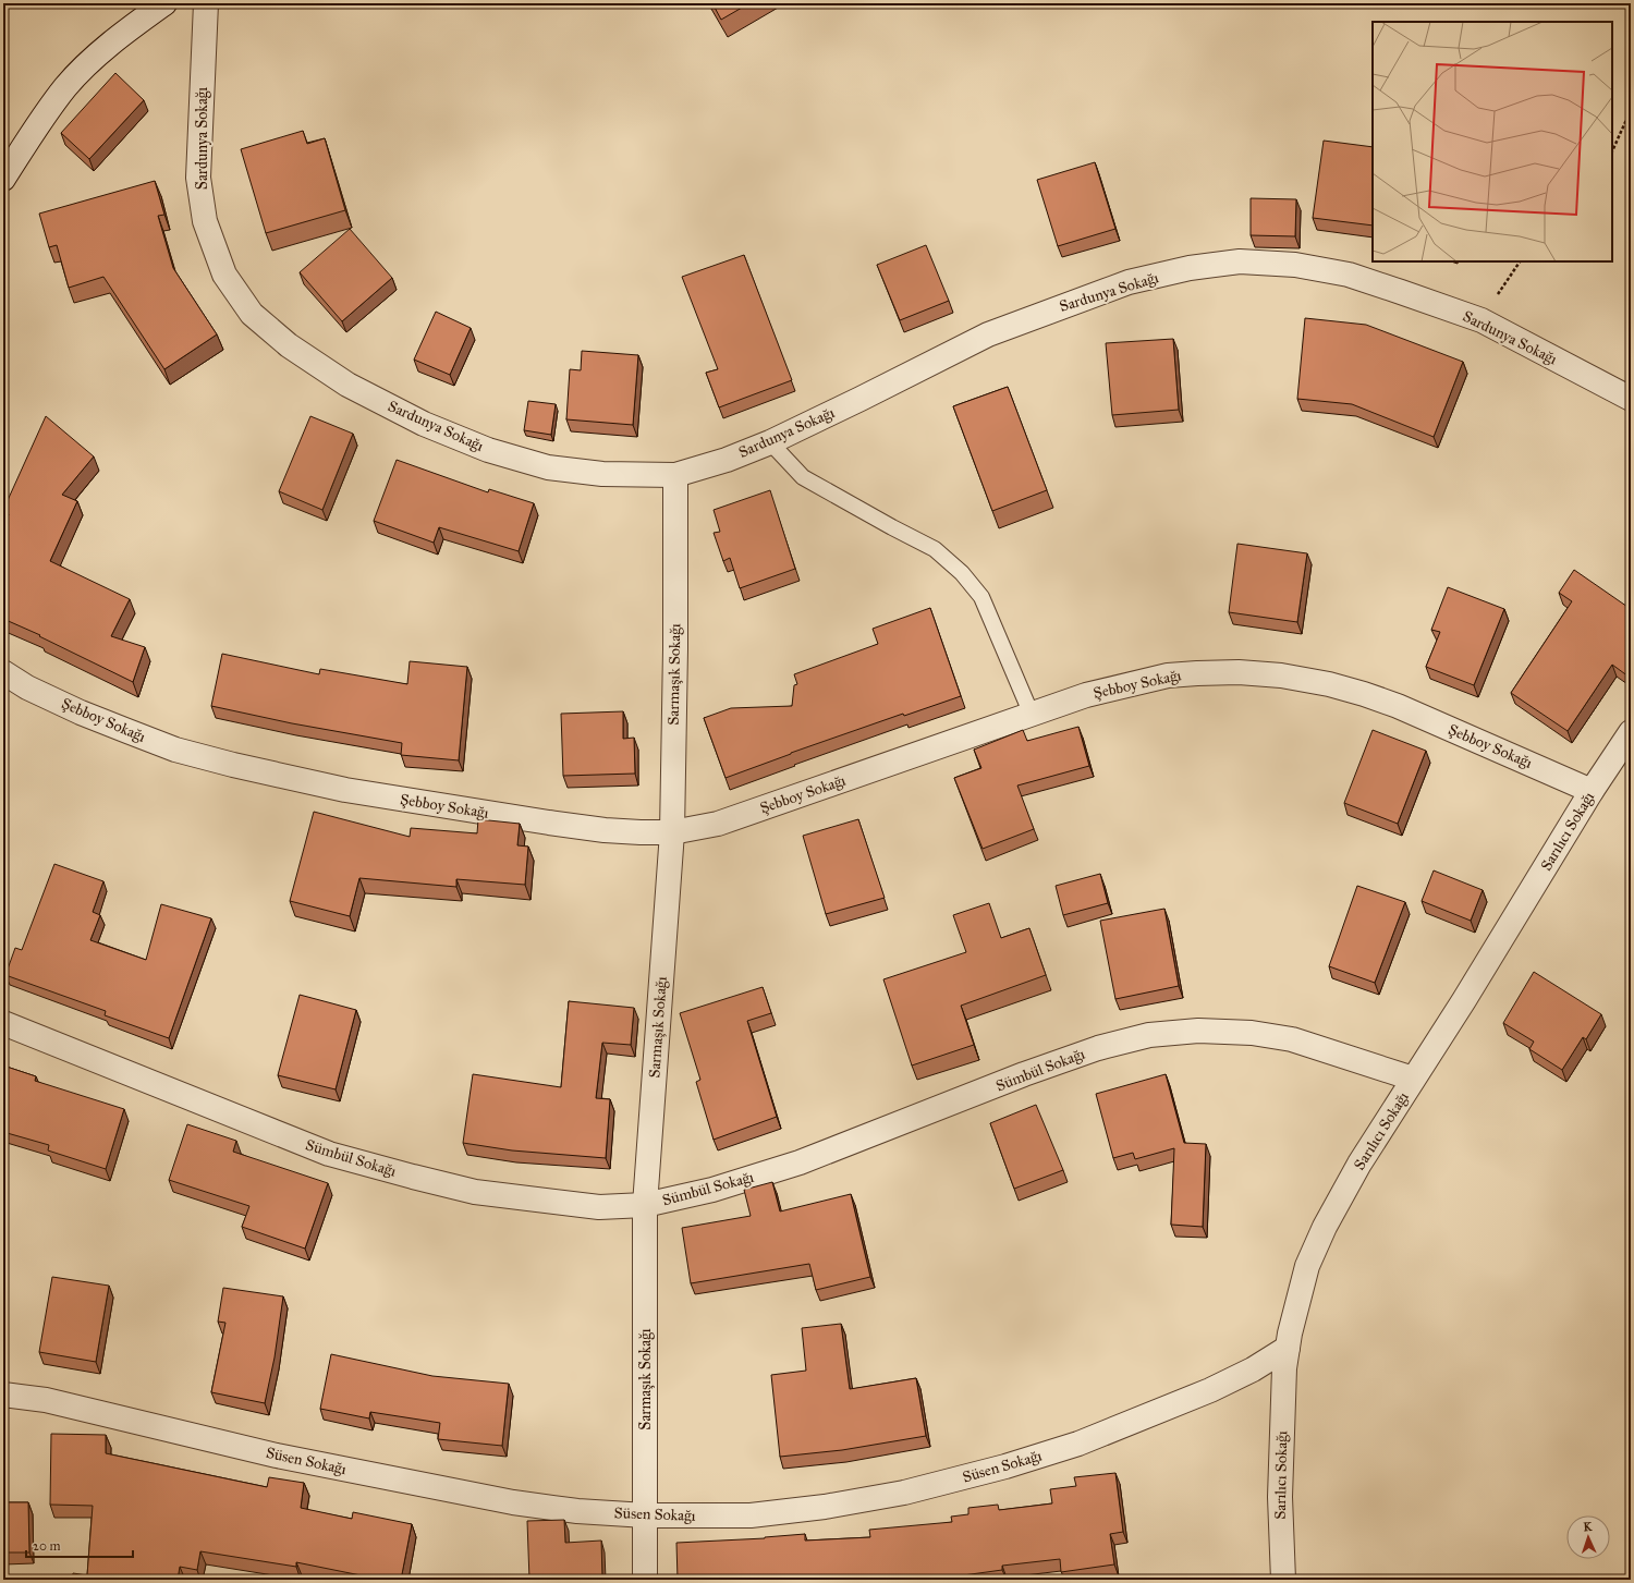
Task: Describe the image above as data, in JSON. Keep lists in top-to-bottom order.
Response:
{
  "streets": {
    "street": [
      "Sardunya Sokağı",
      "Sarmaşık Sokağı",
      "Şebboy Sokağı",
      "Sarılıcı Sokağı",
      "Sümbül Sokağı",
      "Süsen Sokağı"
    ]
  },
  "crossings": [
    ["Sardunya Sokağı", "Sarmaşık Sokağı"],
    ["Sarmaşık Sokağı", "Şebboy Sokağı"],
    ["Sarmaşık Sokağı", "Sümbül Sokağı"],
    ["Sarmaşık Sokağı", "Süsen Sokağı"],
    ["Şebboy Sokağı", "Sarılıcı Sokağı"],
    ["Sarılıcı Sokağı", "Sümbül Sokağı"],
    ["Sarılıcı Sokağı", "Süsen Sokağı"]
  ],
  "scale_bar": "20 m",
  "north": "top"
}
